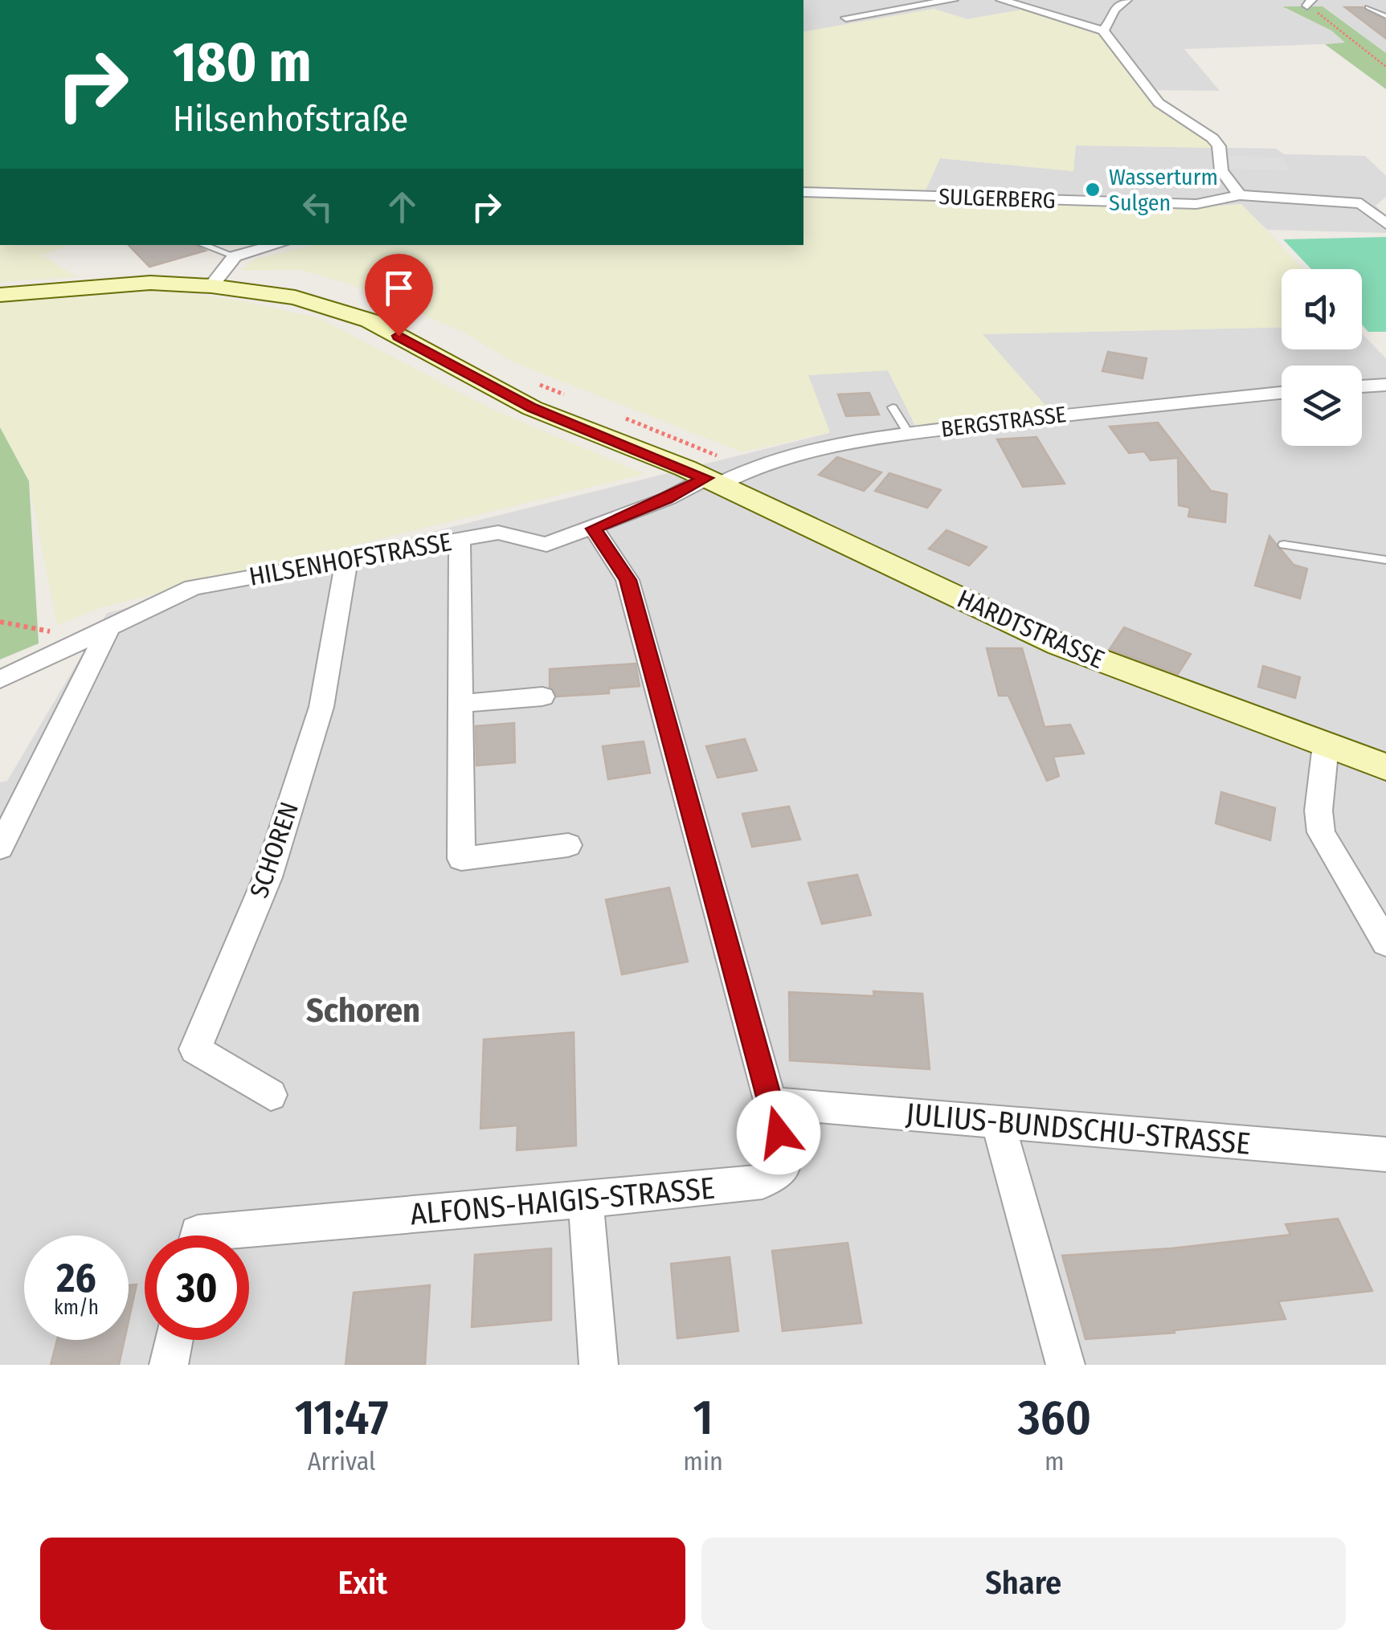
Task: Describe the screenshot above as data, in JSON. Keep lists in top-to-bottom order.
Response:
{
  "streets": {
    "main road": ["HARDTSTRASSE"],
    "street": [
      "SULGERBERG",
      "BERGSTRASSE",
      "HILSENHOFSTRASSE",
      "SCHOREN",
      "JULIUS-BUNDSCHU-STRASSE",
      "ALFONS-HAIGIS-STRASSE"
    ]
  },
  "crossings": [
    ["BERGSTRASSE", "HILSENHOFSTRASSE"],
    ["BERGSTRASSE", "HARDTSTRASSE"],
    ["HILSENHOFSTRASSE", "HARDTSTRASSE"],
    ["HILSENHOFSTRASSE", "SCHOREN"],
    ["HILSENHOFSTRASSE", "ALFONS-HAIGIS-STRASSE"],
    ["JULIUS-BUNDSCHU-STRASSE", "ALFONS-HAIGIS-STRASSE"]
  ],
  "districts": ["Schoren"],
  "places": ["Wasserturm Sulgen"],
  "page": {
    "turn": ["180 m", "Hilsenhofstraße"],
    "speed": "26 km/h",
    "limit": "30",
    "eta": [
      "11:47",
      "Arrival",
      "1",
      "min",
      "360",
      "m"
    ],
    "buttons": ["Exit", "Share"]
  }
}
